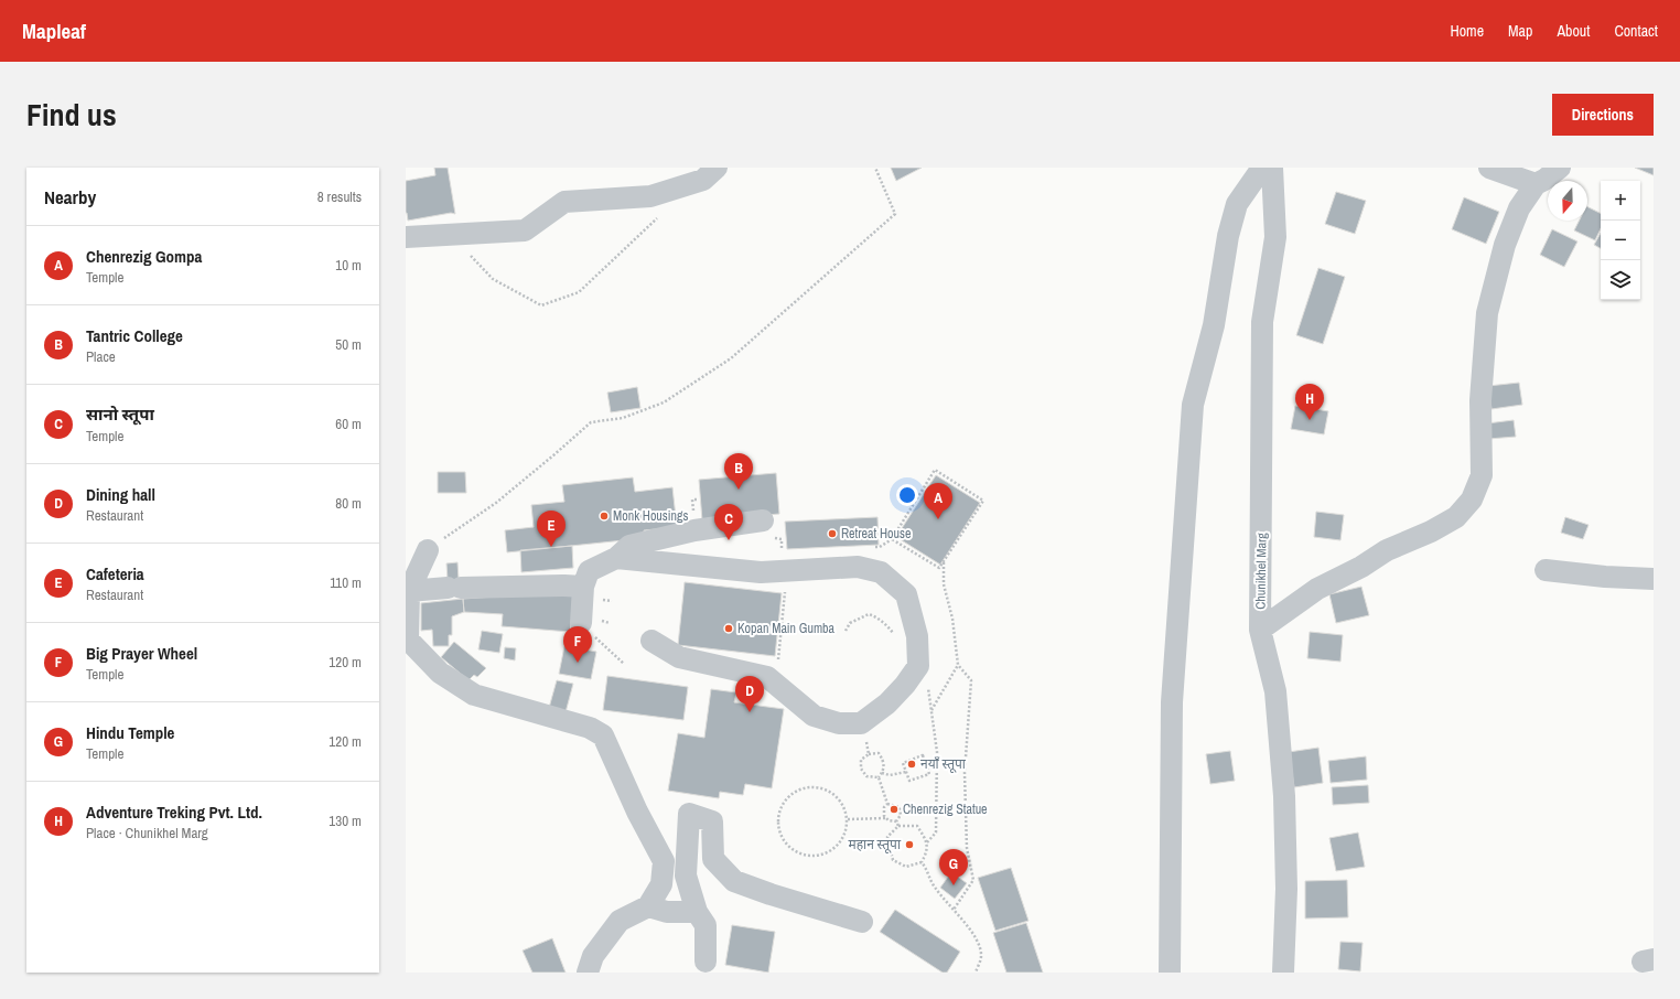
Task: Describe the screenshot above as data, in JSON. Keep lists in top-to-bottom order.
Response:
{
  "streets": {
    "street": ["Chunikhel Marg"]
  },
  "places": [
    "Monk Housings",
    "Retreat House",
    "Kopan Main Gumba",
    "नयाँ स्तूपा",
    "Chenrezig Statue",
    "महान स्तूपा"
  ],
  "north": "bottom",
  "page": {
    "header": "Mapleaf",
    "nav": [
      "Home",
      "Map",
      "About",
      "Contact"
    ],
    "title": "Find us",
    "buttons": "Directions",
    "heading": ["Nearby", "8 results"],
    "map_buttons": ["+", "−"],
    "list": [
      {
        "mark": "A",
        "name": "Chenrezig Gompa",
        "note": "Temple",
        "value": "10 m"
      },
      {
        "mark": "B",
        "name": "Tantric College",
        "note": "Place",
        "value": "50 m"
      },
      {
        "mark": "C",
        "name": "सानो स्तूपा",
        "note": "Temple",
        "value": "60 m"
      },
      {
        "mark": "D",
        "name": "Dining hall",
        "note": "Restaurant",
        "value": "80 m"
      },
      {
        "mark": "E",
        "name": "Cafeteria",
        "note": "Restaurant",
        "value": "110 m"
      },
      {
        "mark": "F",
        "name": "Big Prayer Wheel",
        "note": "Temple",
        "value": "120 m"
      },
      {
        "mark": "G",
        "name": "Hindu Temple",
        "note": "Temple",
        "value": "120 m"
      },
      {
        "mark": "H",
        "name": "Adventure Treking Pvt. Ltd.",
        "note": "Place · Chunikhel Marg",
        "value": "130 m"
      }
    ],
    "pins": [
      "H",
      "B",
      "A",
      "C",
      "E",
      "F",
      "D",
      "G"
    ]
  }
}
